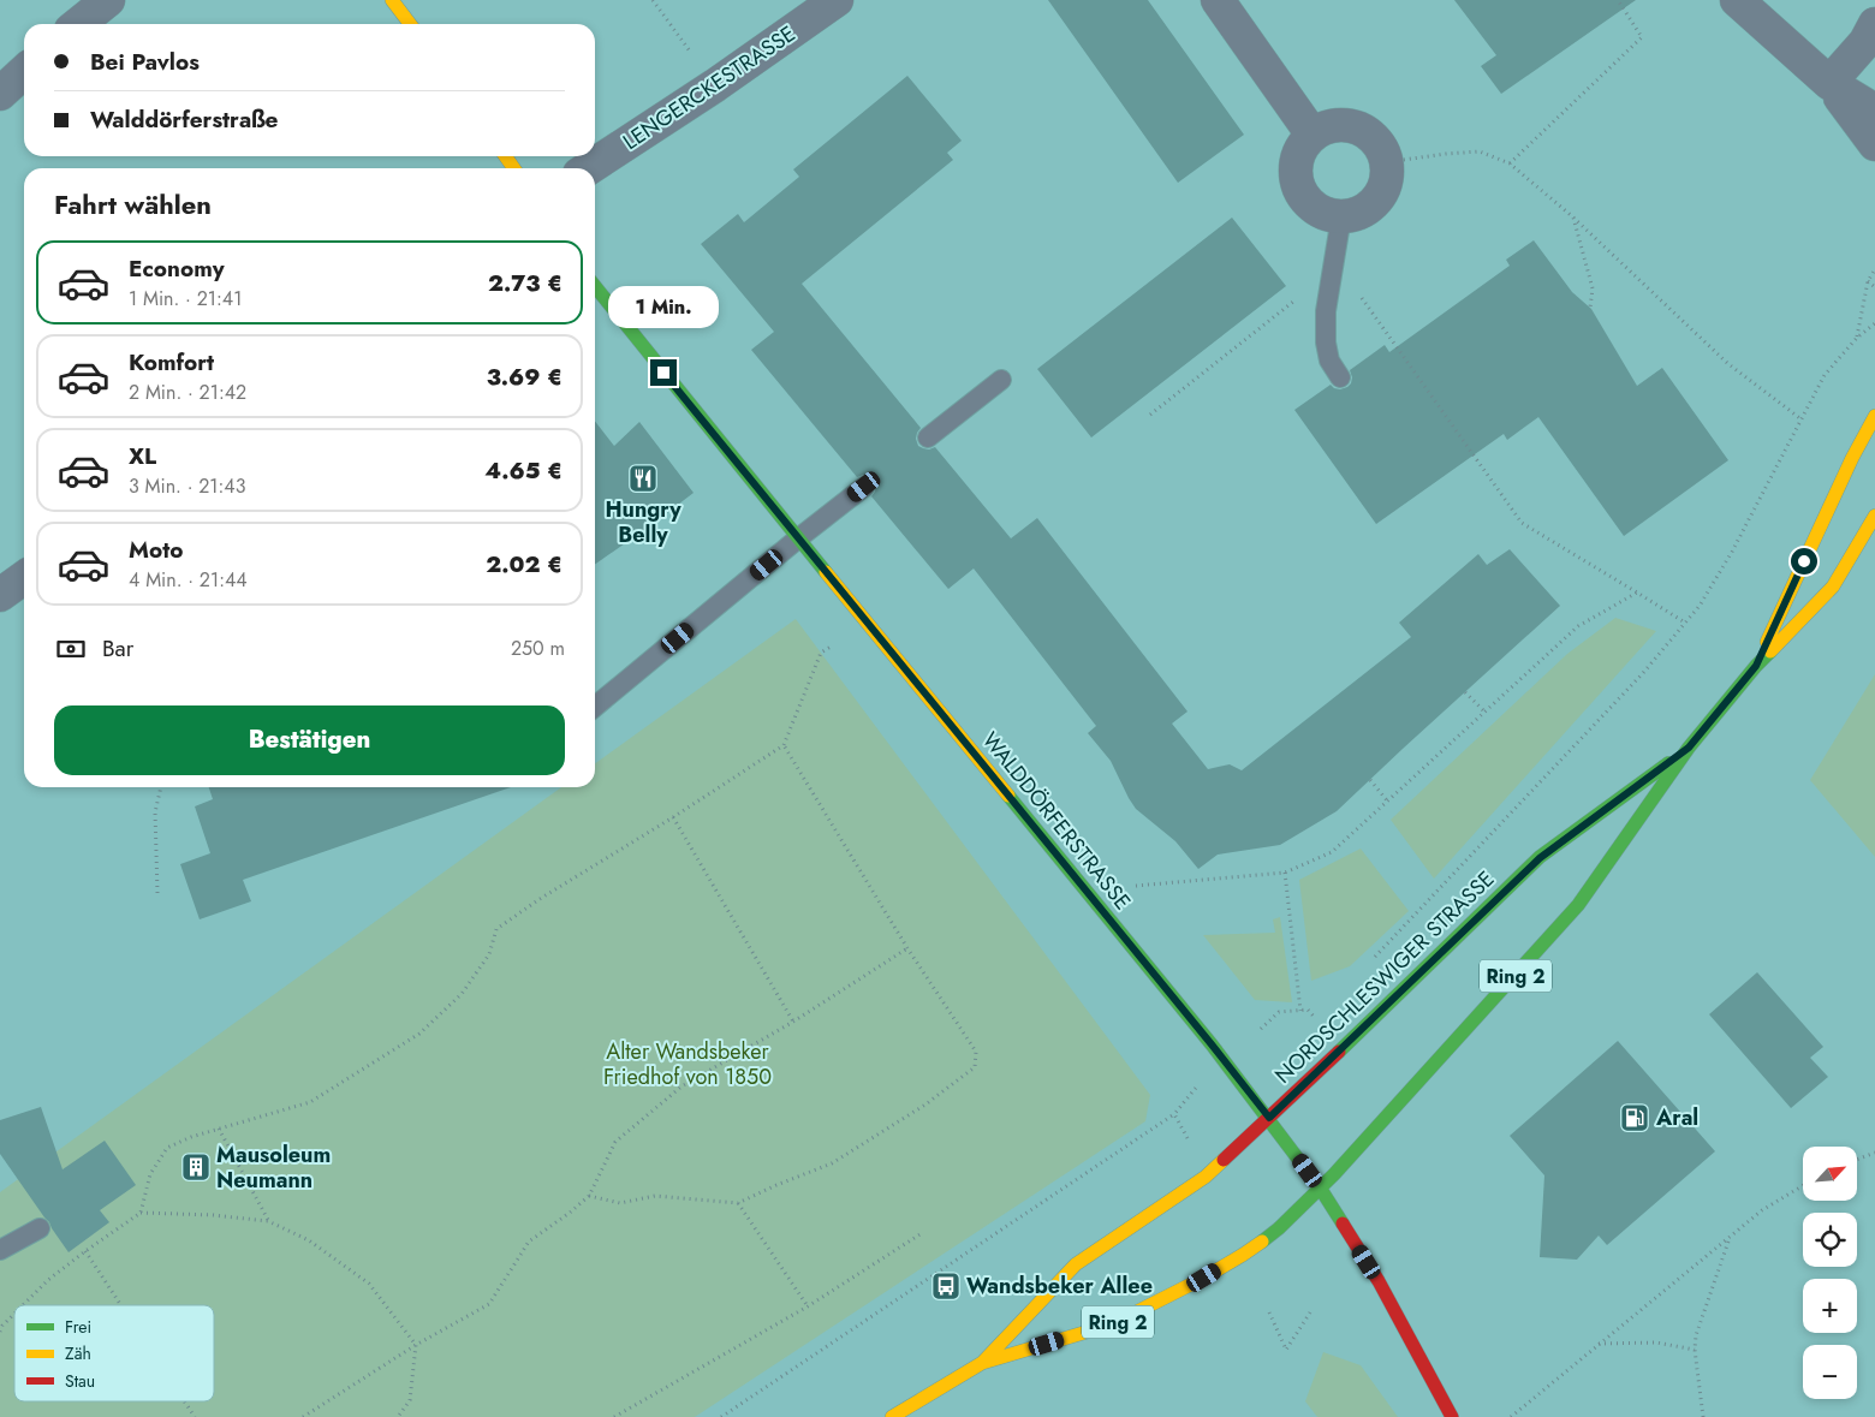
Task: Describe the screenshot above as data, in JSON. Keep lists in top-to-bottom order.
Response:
{
  "streets": {
    "main road": ["WALDDÖRFERSTRASSE", "Ring 2", "NORDSCHLESWIGER STRASSE"],
    "street": ["LENGERCKESTRASSE"]
  },
  "crossings": [
    ["WALDDÖRFERSTRASSE", "Ring 2"],
    ["WALDDÖRFERSTRASSE", "NORDSCHLESWIGER STRASSE"],
    ["Ring 2", "NORDSCHLESWIGER STRASSE"]
  ],
  "parks": ["Alter Wandsbeker Friedhof von 1850"],
  "places": {
    "restaurant": ["Hungry Belly"],
    "fuel station": ["Aral"],
    "building": ["Mausoleum Neumann"],
    "bus stop": ["Wandsbeker Allee"]
  },
  "legend": ["Frei", "Zäh", "Stau"],
  "north": "top right",
  "page": {
    "banner": ["Bei Pavlos", "Walddörferstraße"],
    "heading": "Fahrt wählen",
    "list": [
      {
        "name": "Economy",
        "note": "1 Min. · 21:41",
        "value": "2.73 €"
      },
      {
        "name": "Komfort",
        "note": "2 Min. · 21:42",
        "value": "3.69 €"
      },
      {
        "name": "XL",
        "note": "3 Min. · 21:43",
        "value": "4.65 €"
      },
      {
        "name": "Moto",
        "note": "4 Min. · 21:44",
        "value": "2.02 €"
      }
    ],
    "bubble": "1 Min.",
    "pay": ["Bar", "250 m"],
    "buttons": "Bestätigen",
    "map_buttons": ["+", "−"]
  }
}
